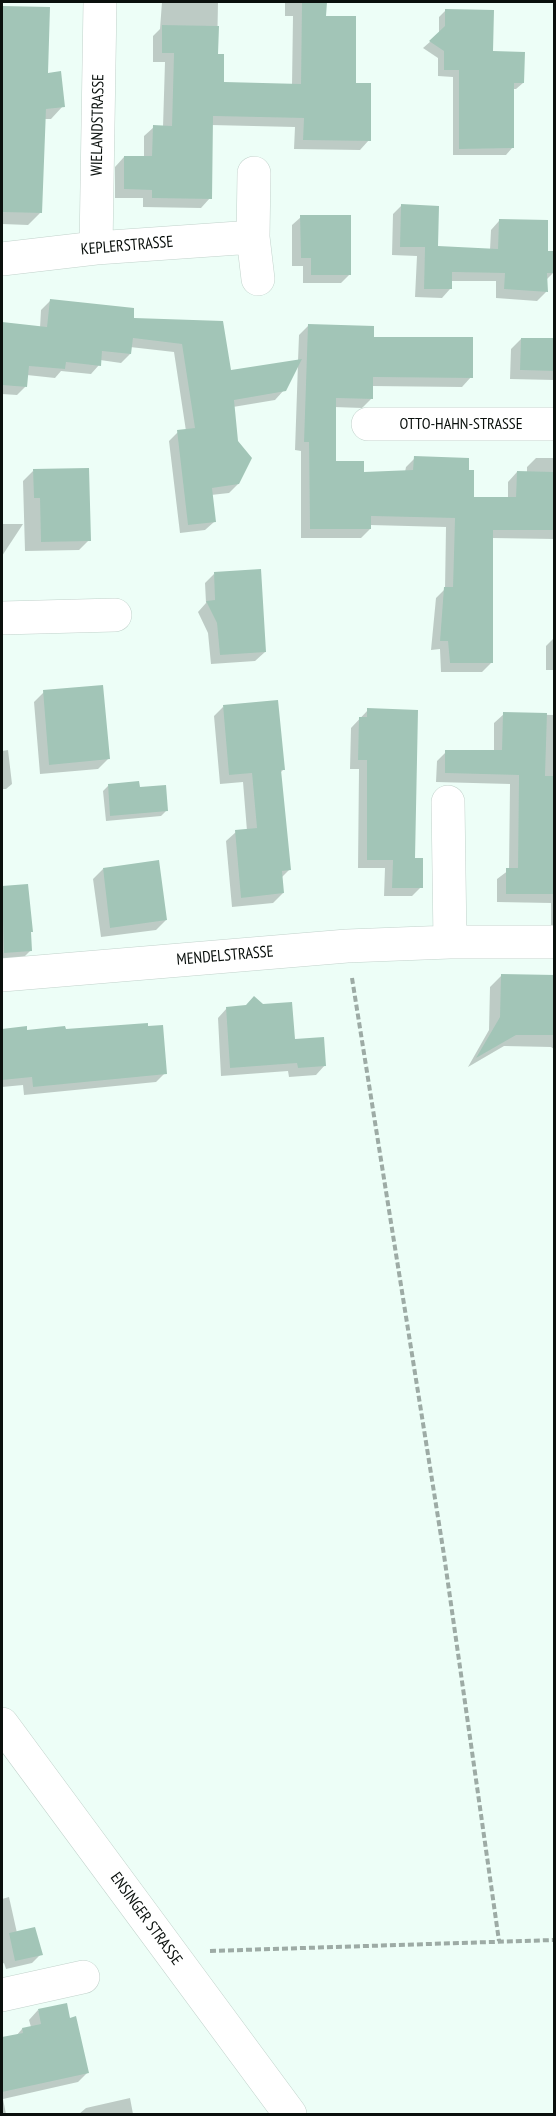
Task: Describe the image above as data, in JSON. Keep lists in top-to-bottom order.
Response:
{
  "streets": {
    "street": [
      "WIELANDSTRASSE",
      "KEPLERSTRASSE",
      "OTTO-HAHN-STRASSE",
      "MENDELSTRASSE",
      "ENSINGER STRASSE"
    ]
  },
  "crossings": [
    ["WIELANDSTRASSE", "KEPLERSTRASSE"]
  ]
}
